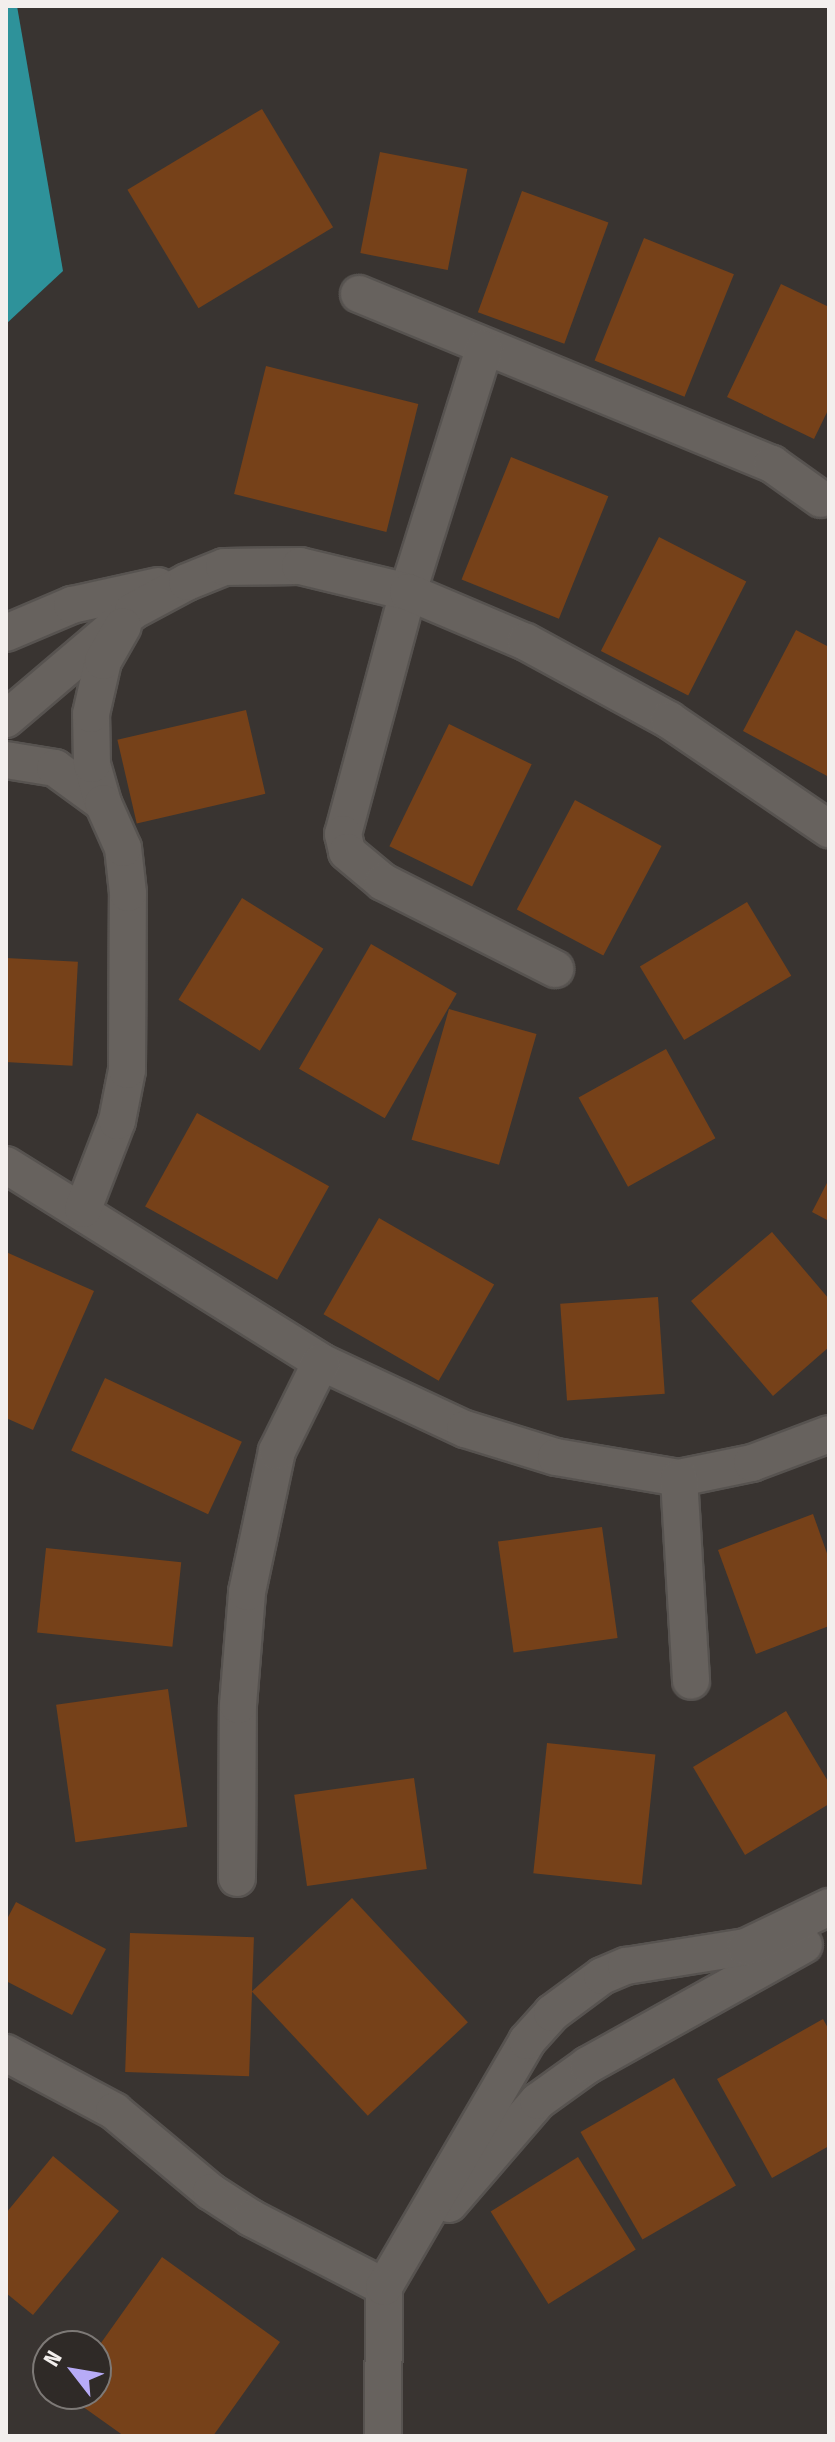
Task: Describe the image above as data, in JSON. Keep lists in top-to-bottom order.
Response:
{
  "north": "top left"
}
